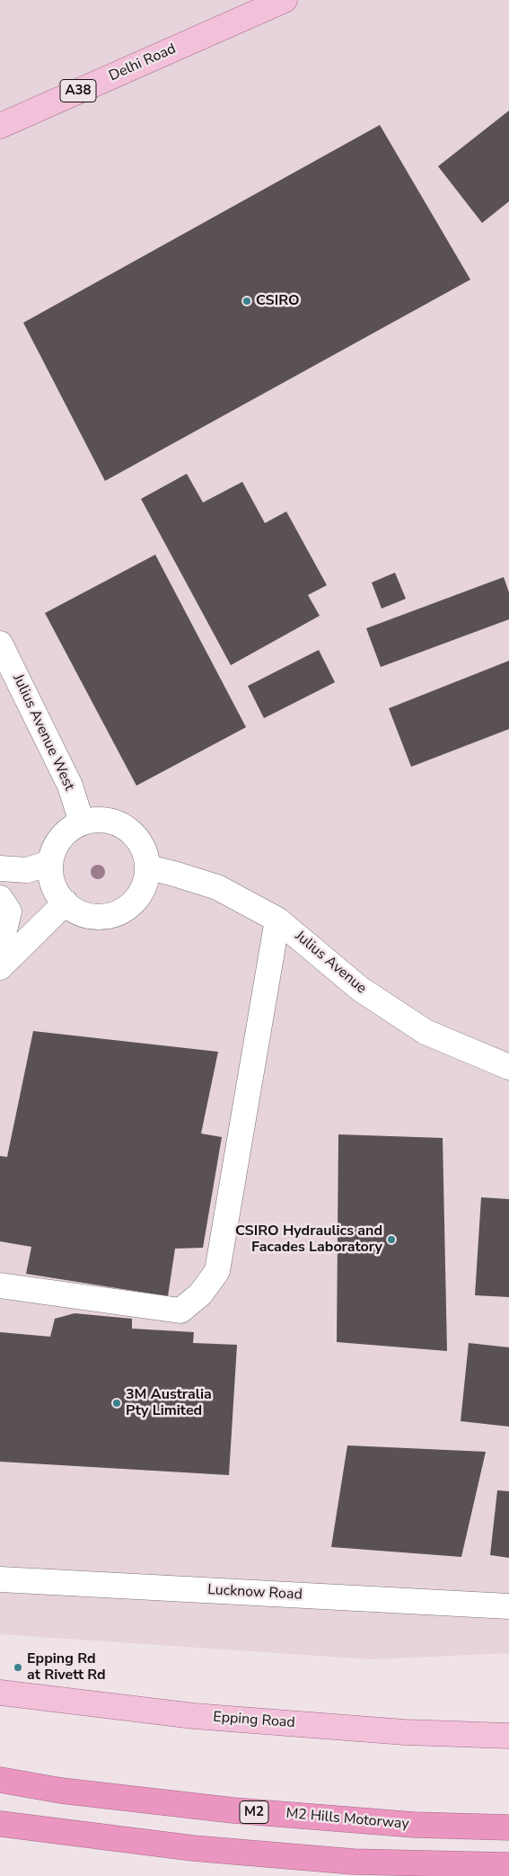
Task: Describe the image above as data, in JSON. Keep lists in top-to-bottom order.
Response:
{
  "streets": {
    "highway": ["M2", "M2 Hills Motorway"],
    "main road": ["Delhi Road", "A38", "Epping Road"],
    "street": ["Julius Avenue West", "Julius Avenue", "Lucknow Road"]
  },
  "crossings": [
    ["Julius Avenue West", "Julius Avenue"]
  ],
  "places": [
    "CSIRO",
    "CSIRO Hydraulics and Facades Laboratory",
    "3M Australia Pty Limited",
    "Epping Rd at Rivett Rd"
  ]
}
